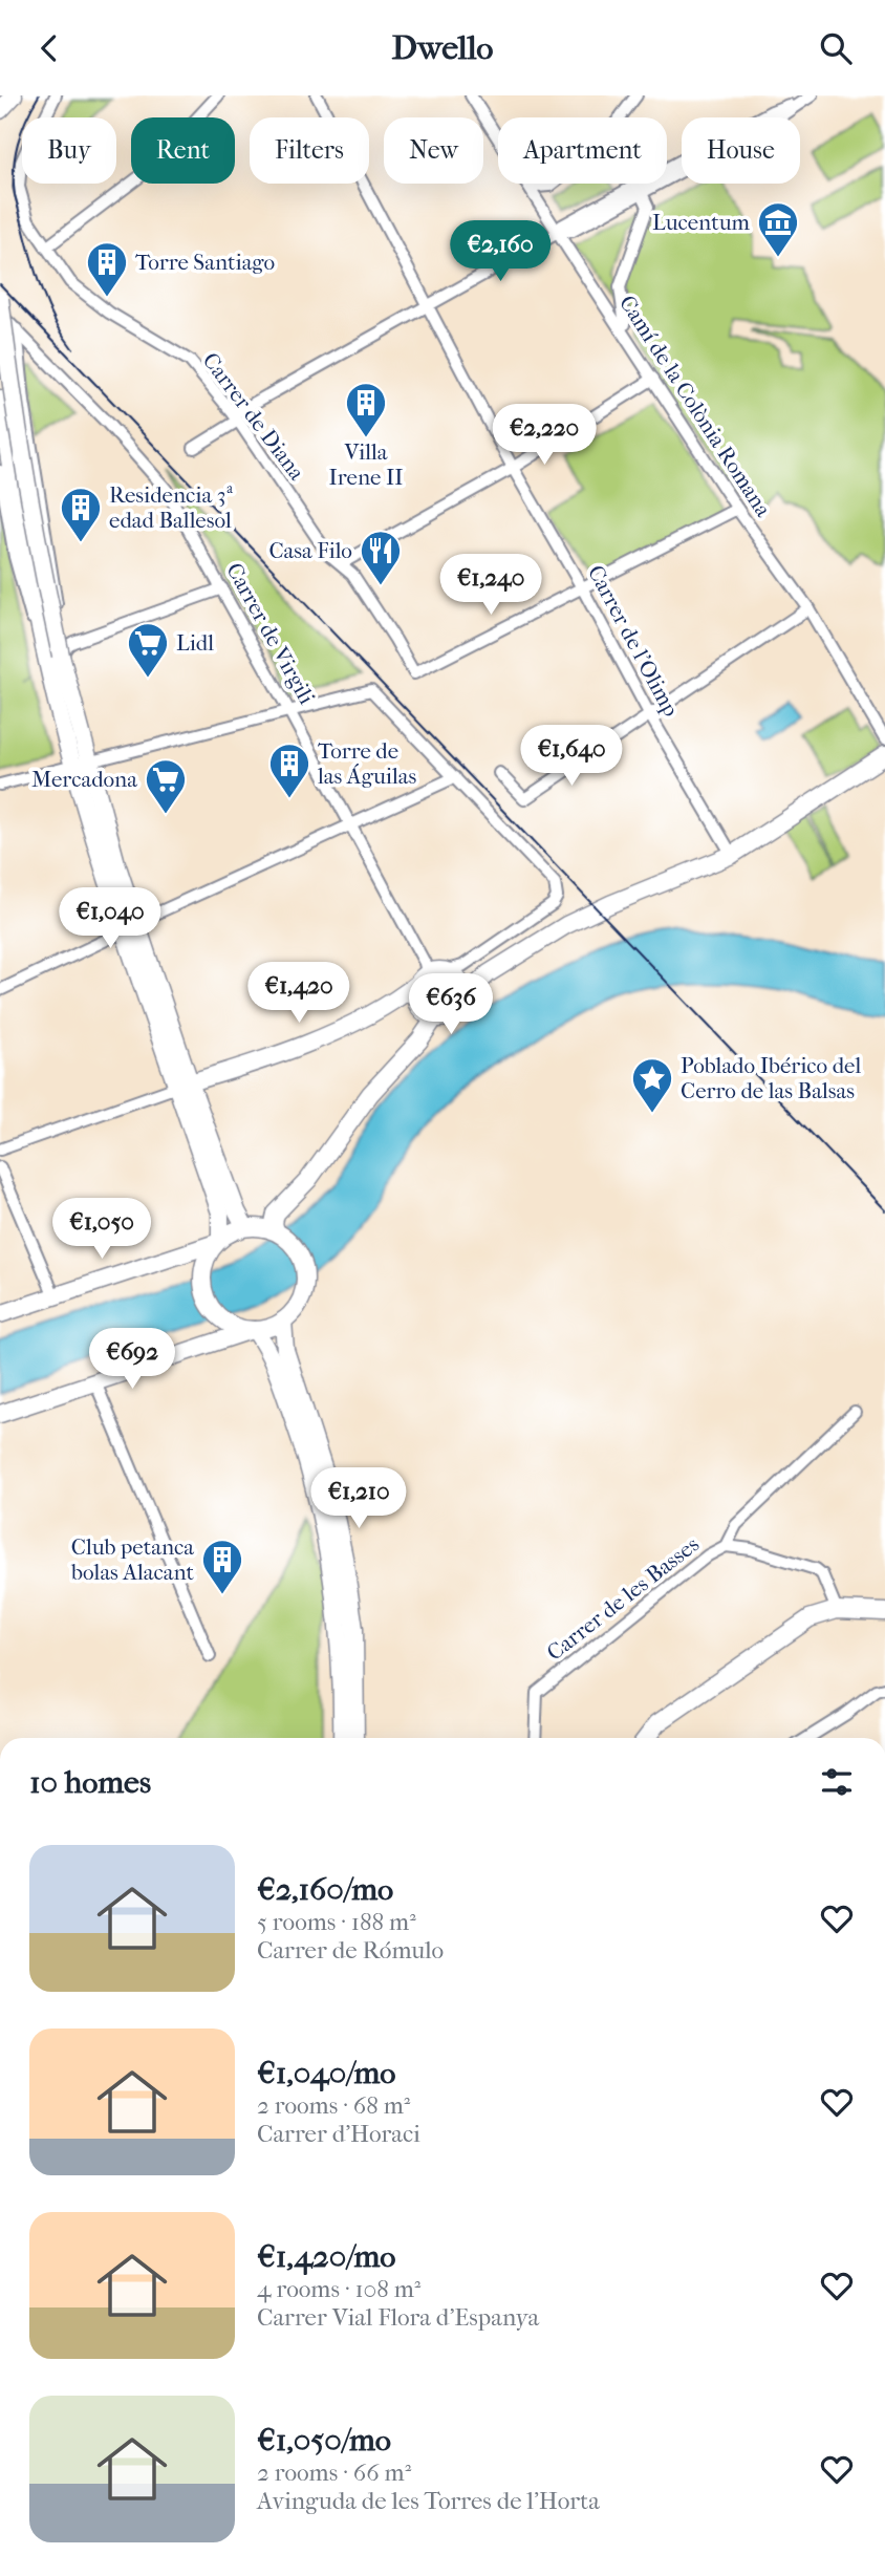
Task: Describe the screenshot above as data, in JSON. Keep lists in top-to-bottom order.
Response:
{
  "streets": {
    "street": [
      "Camí de la Colònia Romana",
      "Carrer de Diana",
      "Carrer de Virgili",
      "Carrer de l'Olimp",
      "Carrer de les Basses"
    ]
  },
  "crossings": [
    ["Carrer de Diana", "Carrer de l'Olimp"]
  ],
  "places": {
    "museum": ["Lucentum"],
    "building": [
      "Torre Santiago",
      "Villa Irene II",
      "Residencia 3ª edad Ballesol",
      "Torre de las Águilas",
      "Club petanca bolas Alacant"
    ],
    "restaurant": ["Casa Filo"],
    "supermarket": ["Lidl", "Mercadona"],
    "place": ["Poblado Ibérico del Cerro de las Balsas"]
  },
  "page": {
    "header": "Dwello",
    "chip": [
      "Buy",
      "Rent",
      "Filters",
      "New",
      "Apartment",
      "House"
    ],
    "price": [
      "€2,160",
      "€2,220",
      "€1,240",
      "€1,640",
      "€1,040",
      "€1,420",
      "€636",
      "€1,050",
      "€692",
      "€1,210"
    ],
    "heading": "10 homes",
    "list": [
      {
        "name": "€2,160/mo",
        "note": "5 rooms · 188 m² · Carrer de Rómulo"
      },
      {
        "name": "€1,040/mo",
        "note": "2 rooms · 68 m² · Carrer d'Horaci"
      },
      {
        "name": "€1,420/mo",
        "note": "4 rooms · 108 m² · Carrer Vial Flora d'Espanya"
      },
      {
        "name": "€1,050/mo",
        "note": "2 rooms · 66 m² · Avinguda de les Torres de l'Horta"
      }
    ]
  }
}
